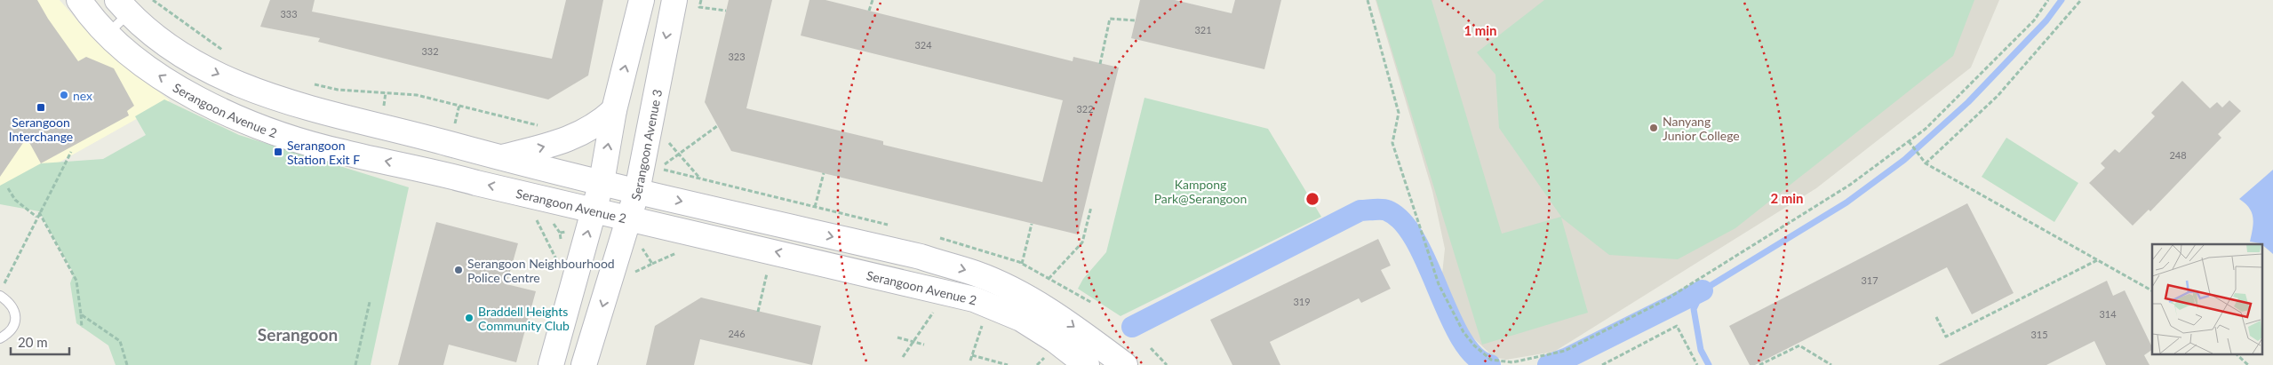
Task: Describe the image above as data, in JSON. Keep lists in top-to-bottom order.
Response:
{
  "streets": {
    "main road": ["Serangoon Avenue 2", "Serangoon Avenue 3"]
  },
  "crossings": [
    ["Serangoon Avenue 2", "Serangoon Avenue 3"]
  ],
  "districts": ["Serangoon"],
  "parks": ["Kampong Park@Serangoon"],
  "places": {
    "other": [
      "nex",
      "Nanyang Junior College",
      "Serangoon Neighbourhood Police Centre",
      "Braddell Heights Community Club"
    ],
    "transit": ["Serangoon Interchange", "Serangoon Station Exit F"]
  },
  "house_numbers": [
    "333",
    "321",
    "324",
    "332",
    "323",
    "322",
    "248",
    "317",
    "319",
    "314",
    "246",
    "315"
  ],
  "scale_bar": "20 m",
  "rings": ["1 min", "2 min"]
}
